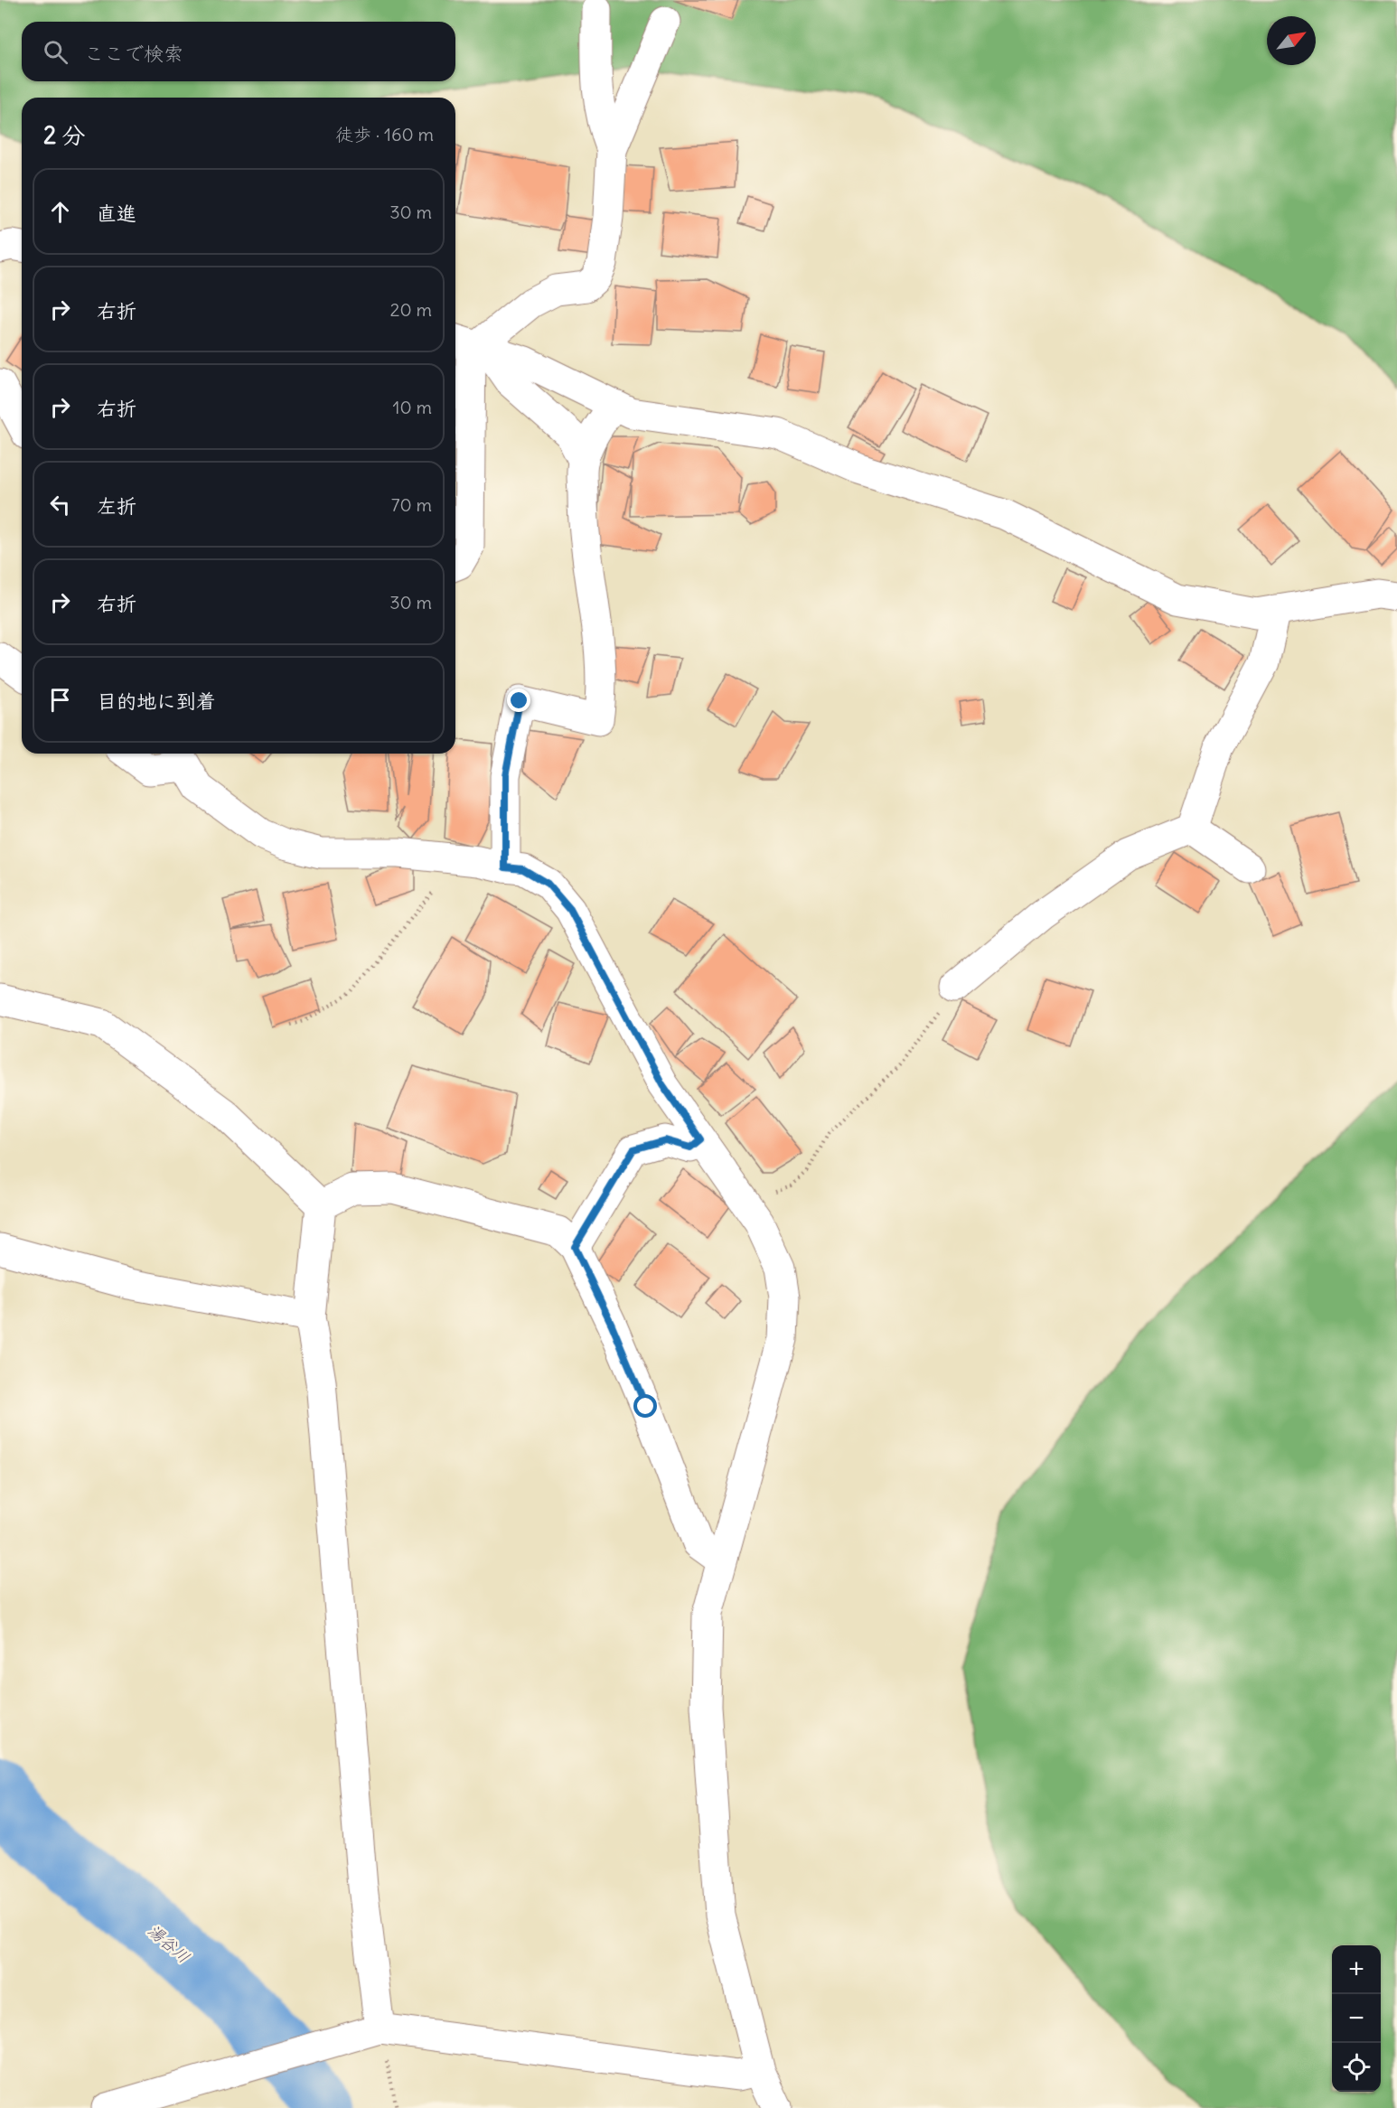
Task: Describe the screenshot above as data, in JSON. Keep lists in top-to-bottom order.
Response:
{
  "water": ["湯谷川"],
  "north": "top right",
  "page": {
    "search": "ここで検索",
    "heading": ["2 分", "徒歩 · 160 m"],
    "list": [
      ["直進", "30 m"],
      ["右折", "20 m"],
      ["右折", "10 m"],
      ["左折", "70 m"],
      ["右折", "30 m"],
      "目的地に到着"
    ],
    "map_buttons": ["+", "−"]
  }
}
